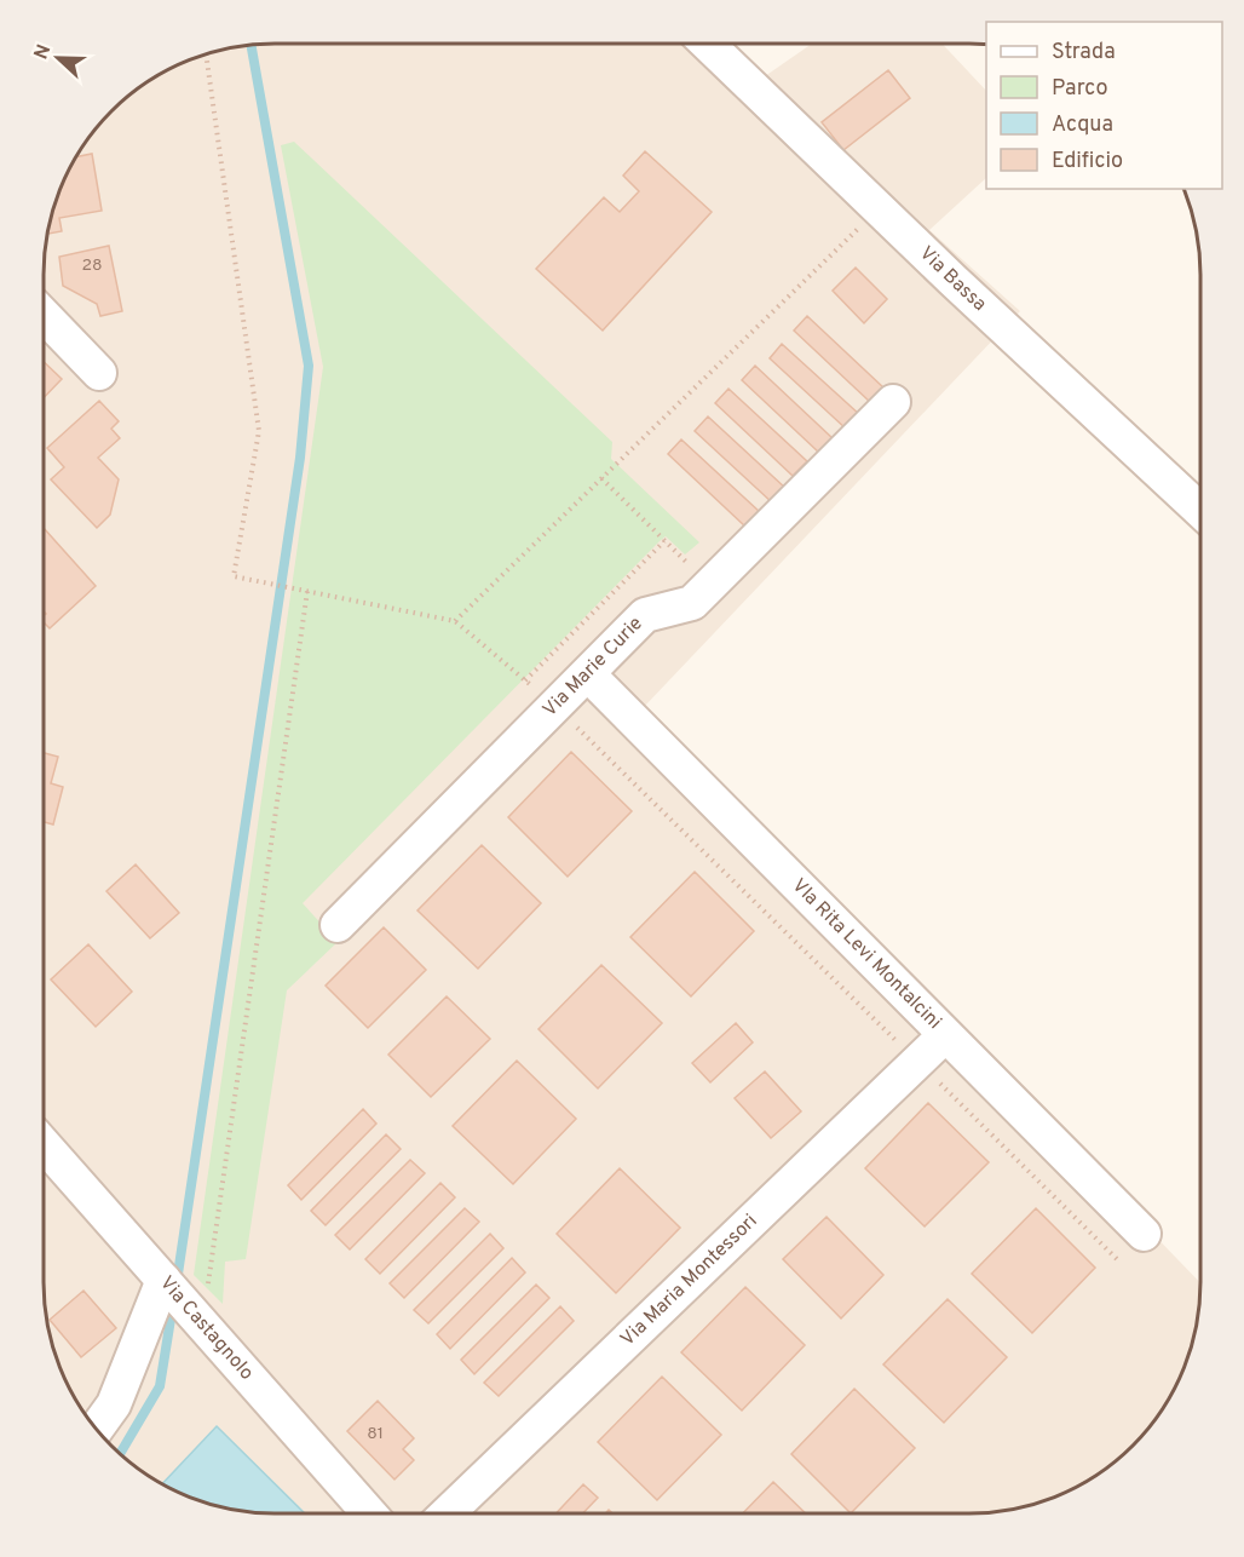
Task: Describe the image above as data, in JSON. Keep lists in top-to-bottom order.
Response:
{
  "streets": {
    "street": [
      "Via Bassa",
      "Via Marie Curie",
      "VIa Rita Levi Montalcini",
      "Via Maria Montessori",
      "Via Castagnolo"
    ]
  },
  "crossings": [
    ["Via Marie Curie", "VIa Rita Levi Montalcini"],
    ["VIa Rita Levi Montalcini", "Via Maria Montessori"]
  ],
  "house_numbers": ["28", "81"],
  "legend": [
    "Strada",
    "Parco",
    "Acqua",
    "Edificio"
  ],
  "north": "left"
}
